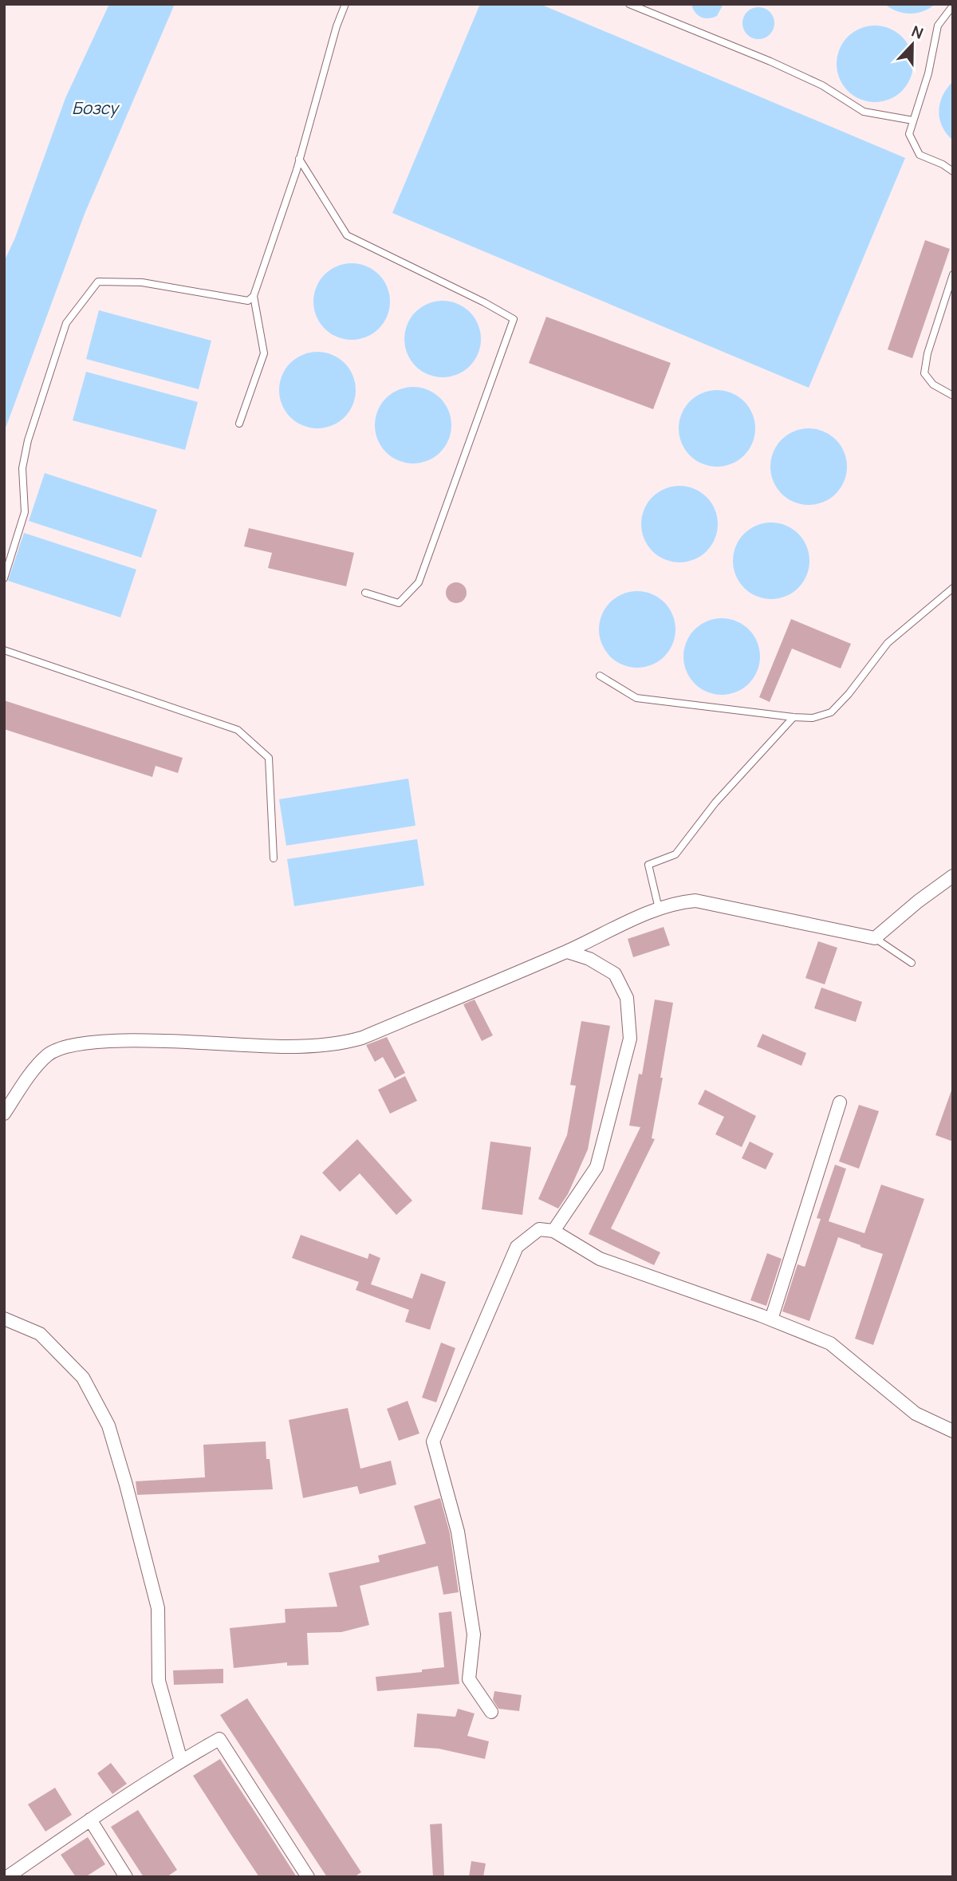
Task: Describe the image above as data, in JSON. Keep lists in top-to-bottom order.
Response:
{
  "water": ["Бозсу"],
  "north": "top"
}
